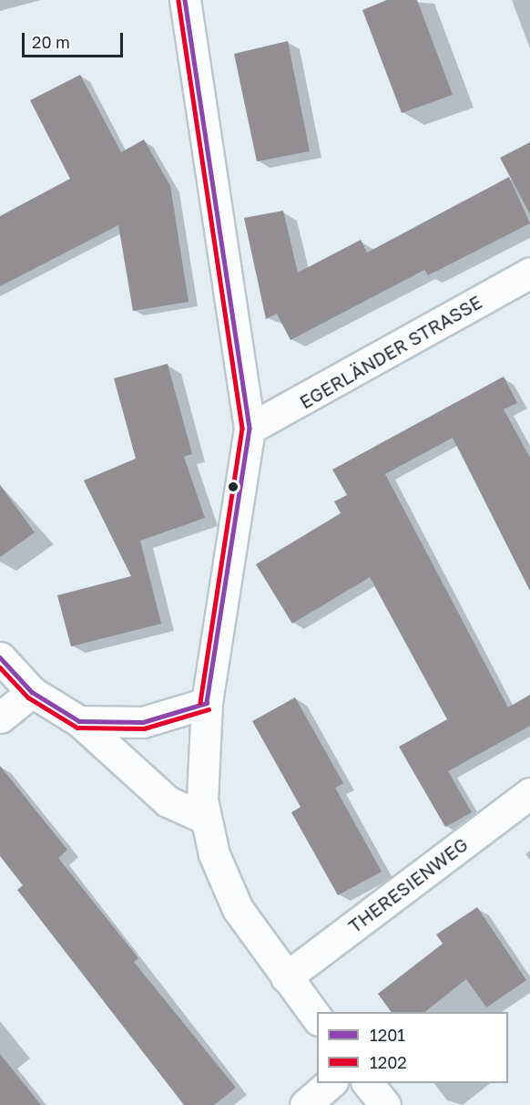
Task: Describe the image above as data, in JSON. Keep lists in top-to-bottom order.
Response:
{
  "streets": {
    "street": ["EGERLÄNDER STRASSE", "THERESIENWEG"]
  },
  "lines": ["transit line 1201", "transit line 1202"],
  "legend": ["1201", "1202"],
  "scale_bar": "20 m"
}
